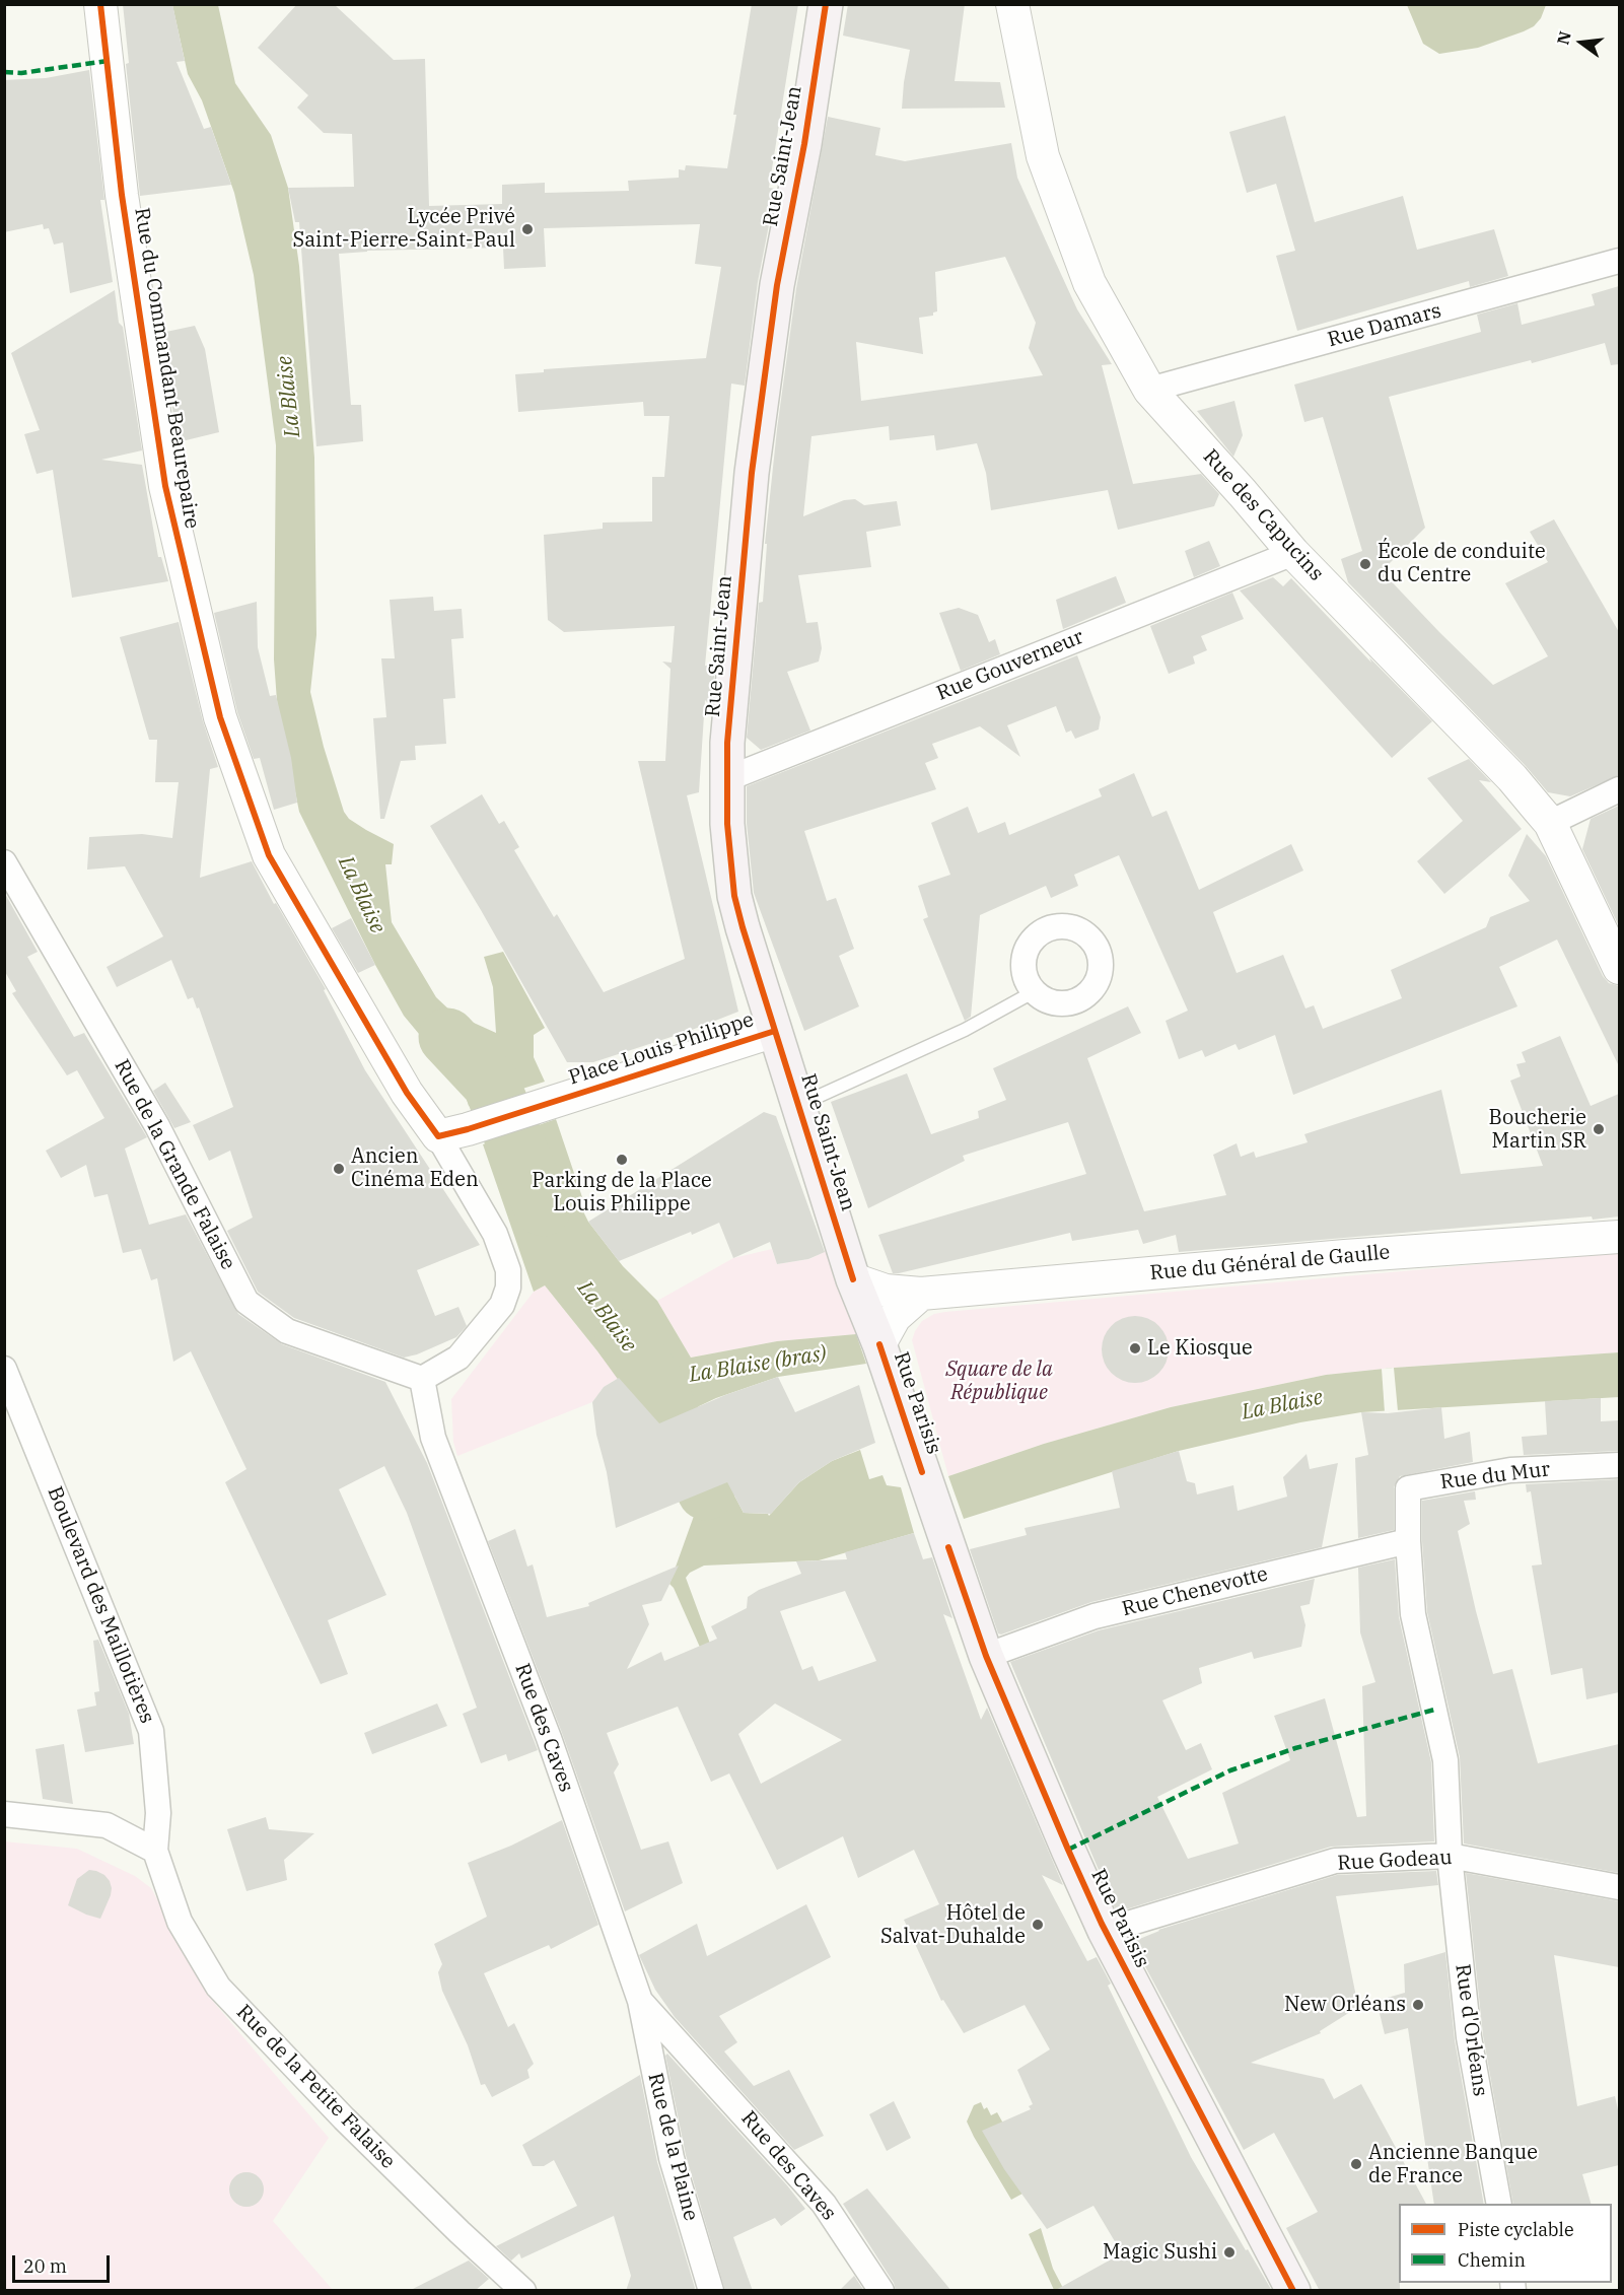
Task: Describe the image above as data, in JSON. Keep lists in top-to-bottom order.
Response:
{
  "streets": {
    "main road": ["Rue Saint-Jean", "Rue Parisis"],
    "street": [
      "Rue Damars",
      "Rue du Commandant Beaurepaire",
      "Rue des Capucins",
      "Rue Gouverneur",
      "Place Louis Philippe",
      "Rue de la Grande Falaise",
      "Rue du Général de Gaulle",
      "Rue du Mur",
      "Rue Chenevotte",
      "Boulevard des Maillotières",
      "Rue des Caves",
      "Rue Godeau",
      "Rue d'Orléans",
      "Rue de la Petite Falaise",
      "Rue de la Plaine"
    ]
  },
  "crossings": [
    ["Rue Saint-Jean", "Rue Gouverneur"],
    ["Rue Saint-Jean", "Place Louis Philippe"],
    ["Rue Saint-Jean", "Rue du Général de Gaulle"],
    ["Rue Saint-Jean", "Rue Parisis"],
    ["Rue Damars", "Rue des Capucins"],
    ["Rue du Commandant Beaurepaire", "Place Louis Philippe"],
    ["Rue des Capucins", "Rue Gouverneur"],
    ["Rue de la Grande Falaise", "Rue des Caves"],
    ["Rue du Général de Gaulle", "Rue Parisis"],
    ["Rue Parisis", "Rue Chenevotte"],
    ["Rue Parisis", "Rue Godeau"],
    ["Rue du Mur", "Rue d'Orléans"],
    ["Rue Chenevotte", "Rue d'Orléans"],
    ["Boulevard des Maillotières", "Rue de la Petite Falaise"],
    ["Rue des Caves", "Rue de la Plaine"],
    ["Rue Godeau", "Rue d'Orléans"]
  ],
  "water": ["La Blaise", "La Blaise (bras)"],
  "parks": ["Square de la République"],
  "places": [
    "Lycée Privé Saint-Pierre-Saint-Paul",
    "École de conduite du Centre",
    "Boucherie Martin SR",
    "Parking de la Place Louis Philippe",
    "Ancien Cinéma Eden",
    "Le Kiosque",
    "Hôtel de Salvat-Duhalde",
    "New Orléans",
    "Ancienne Banque de France",
    "Magic Sushi"
  ],
  "legend": ["Piste cyclable", "Chemin"],
  "scale_bar": "20 m",
  "north": "left"
}
